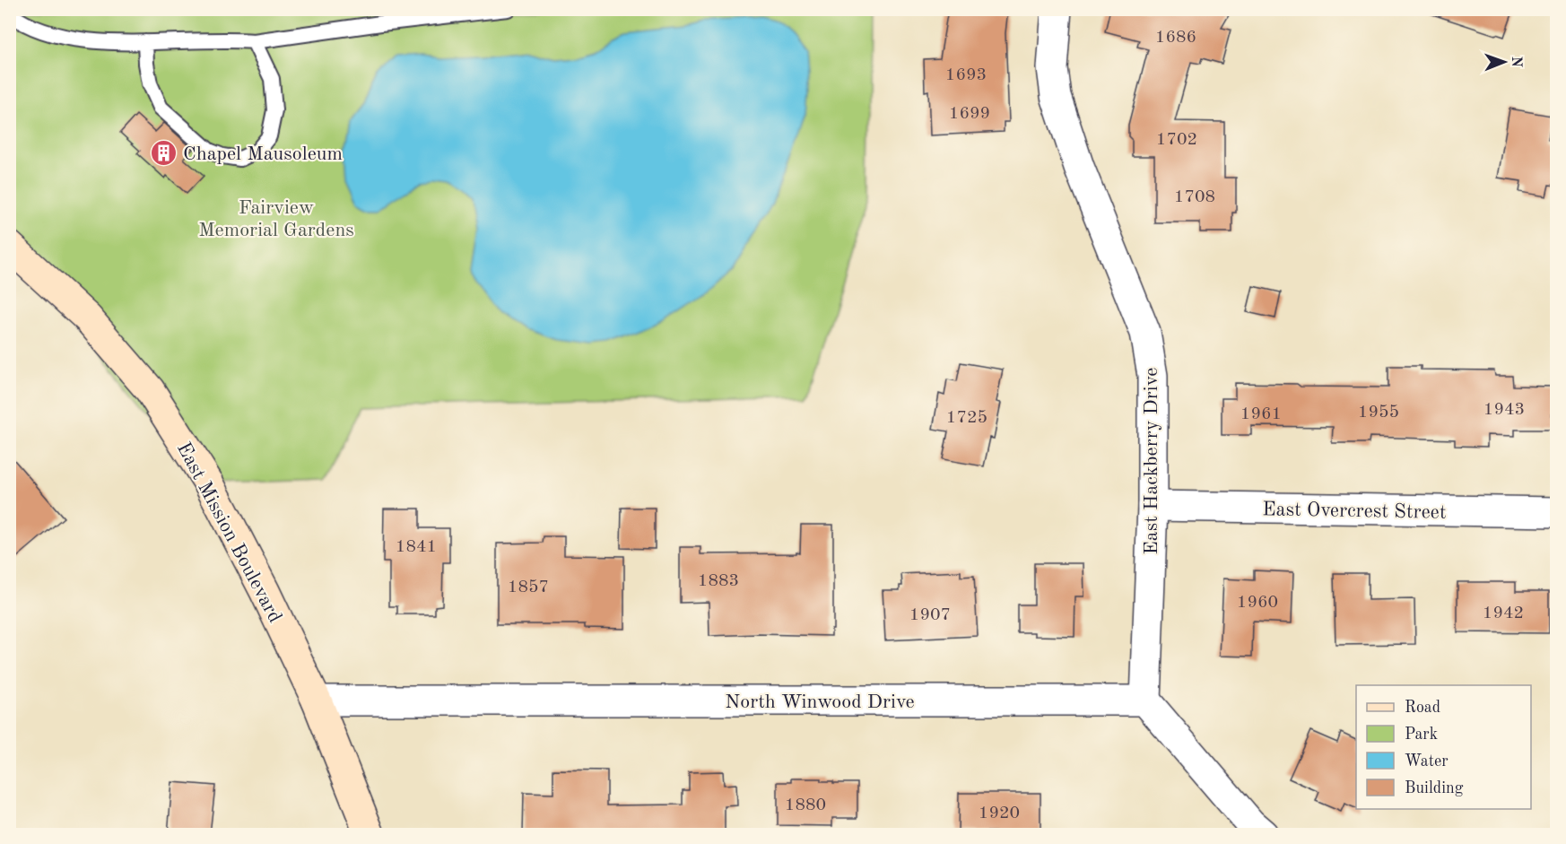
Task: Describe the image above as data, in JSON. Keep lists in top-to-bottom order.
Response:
{
  "streets": {
    "main road": ["East Mission Boulevard"],
    "street": ["East Hackberry Drive", "East Overcrest Street", "North Winwood Drive"]
  },
  "crossings": [
    ["East Hackberry Drive", "East Overcrest Street"],
    ["East Hackberry Drive", "North Winwood Drive"],
    ["East Mission Boulevard", "North Winwood Drive"]
  ],
  "parks": ["Fairview Memorial Gardens"],
  "places": {
    "building": ["Chapel Mausoleum"]
  },
  "house_numbers": [
    "1686",
    "1693",
    "1699",
    "1702",
    "1708",
    "1943",
    "1955",
    "1961",
    "1725",
    "1841",
    "1883",
    "1857",
    "1960",
    "1942",
    "1907",
    "1880",
    "1920"
  ],
  "legend": [
    "Road",
    "Park",
    "Water",
    "Building"
  ],
  "north": "right"
}
